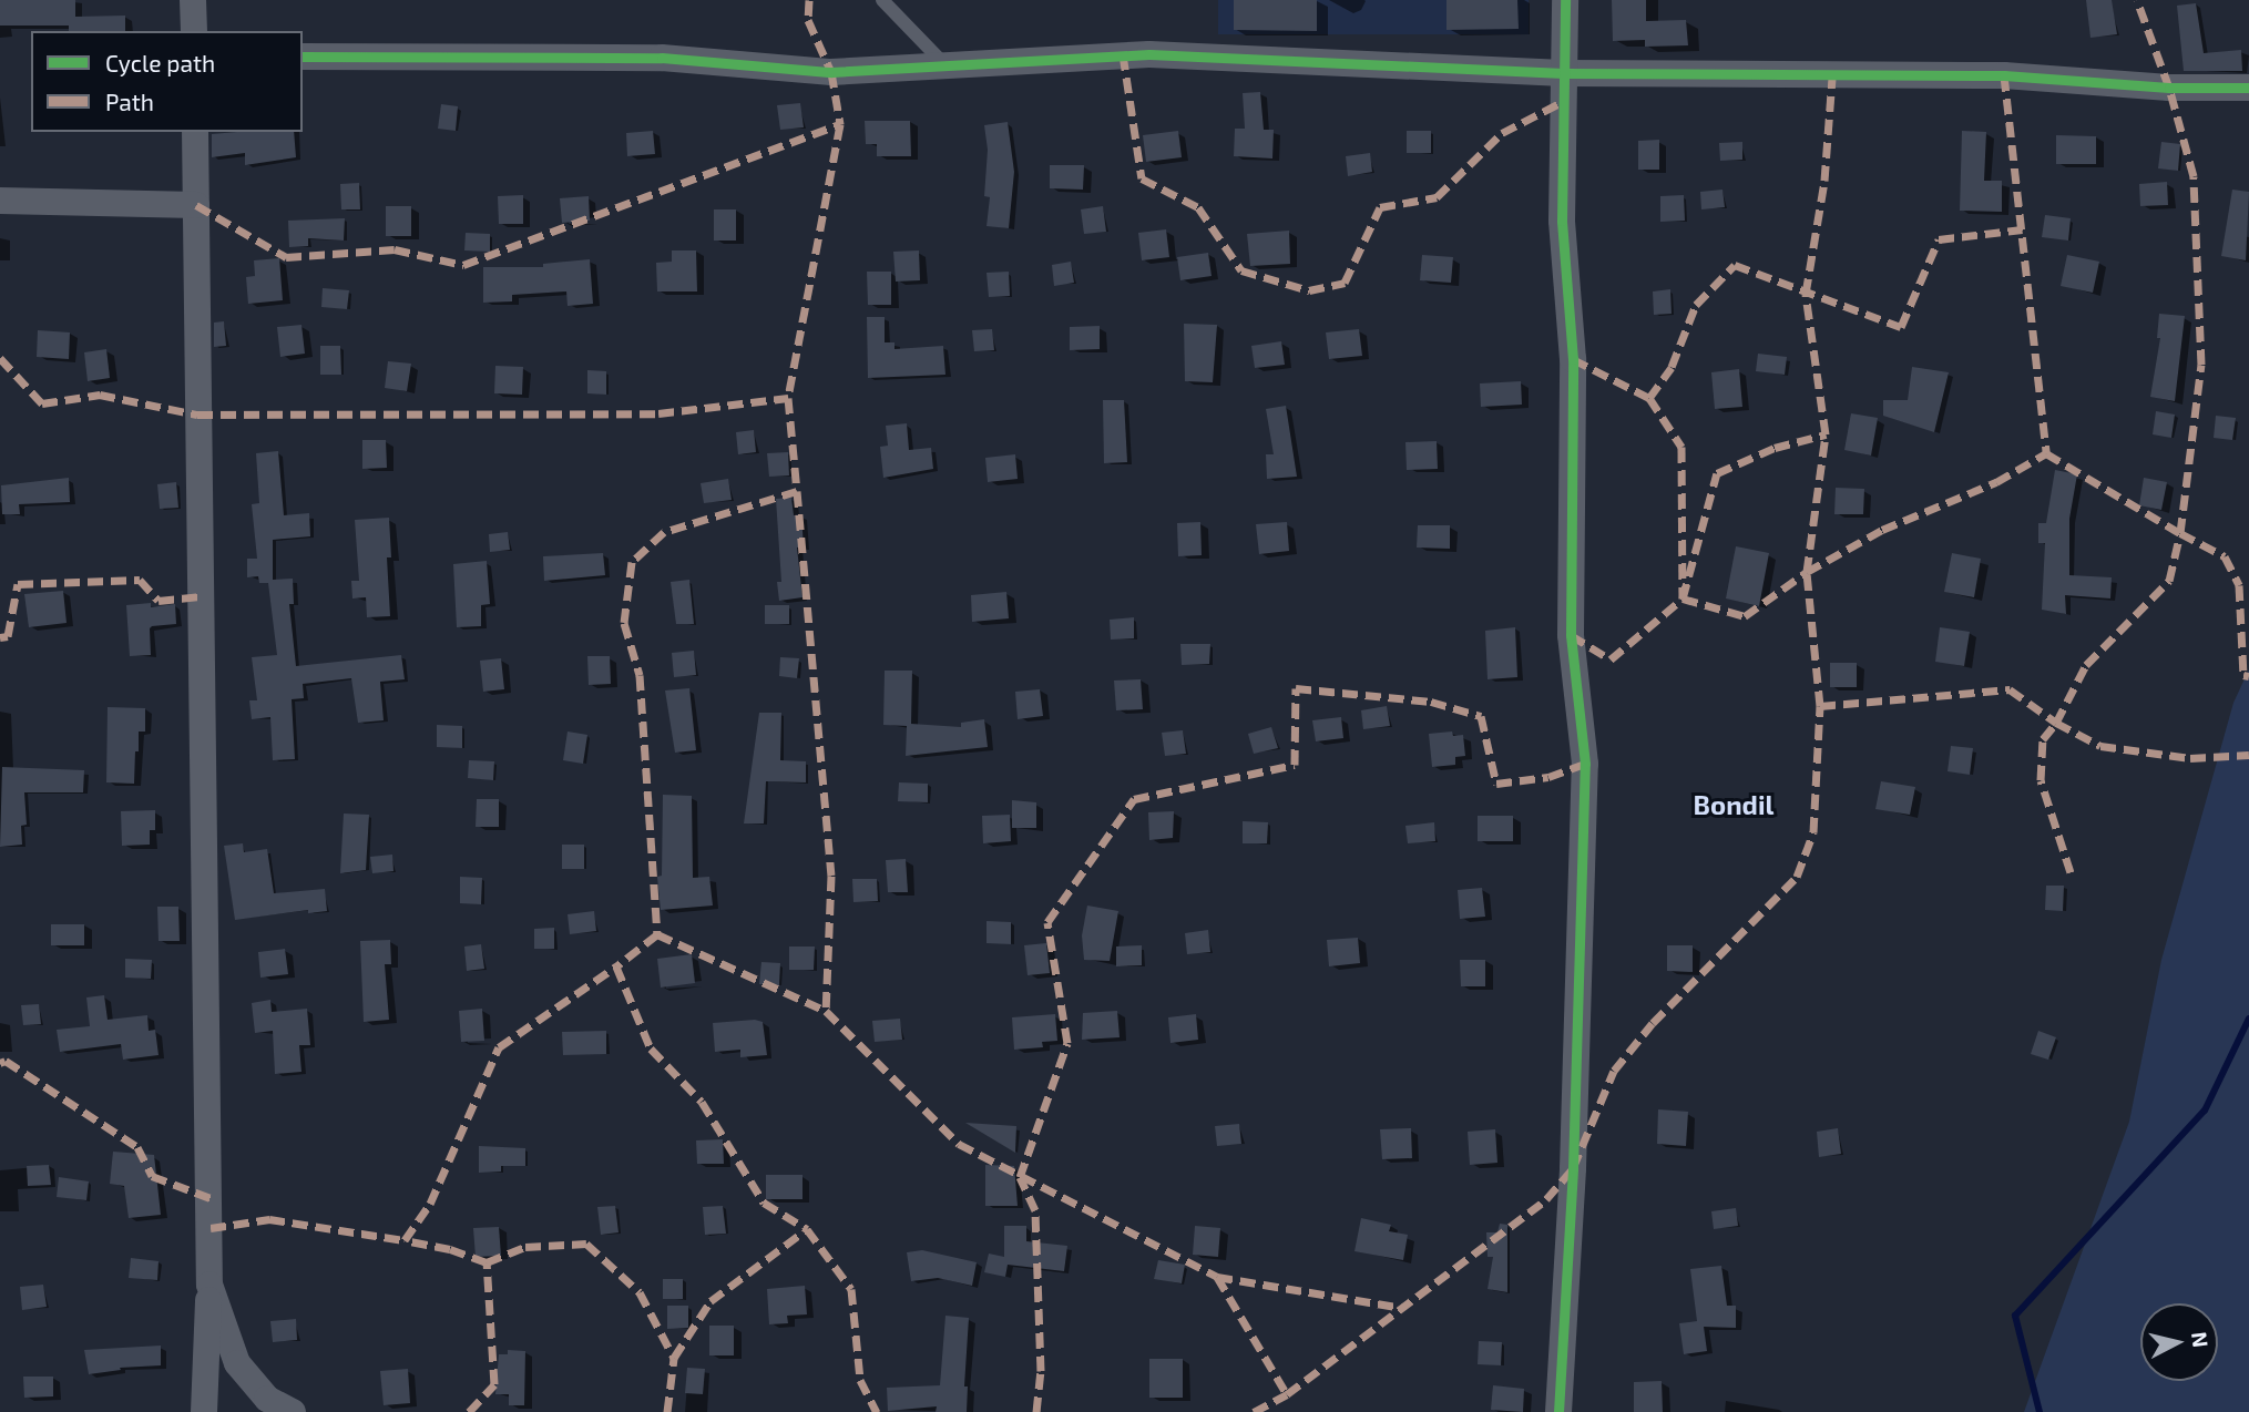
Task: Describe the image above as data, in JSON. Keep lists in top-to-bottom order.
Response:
{
  "districts": ["Bondil"],
  "legend": ["Cycle path", "Path"],
  "north": "right"
}
